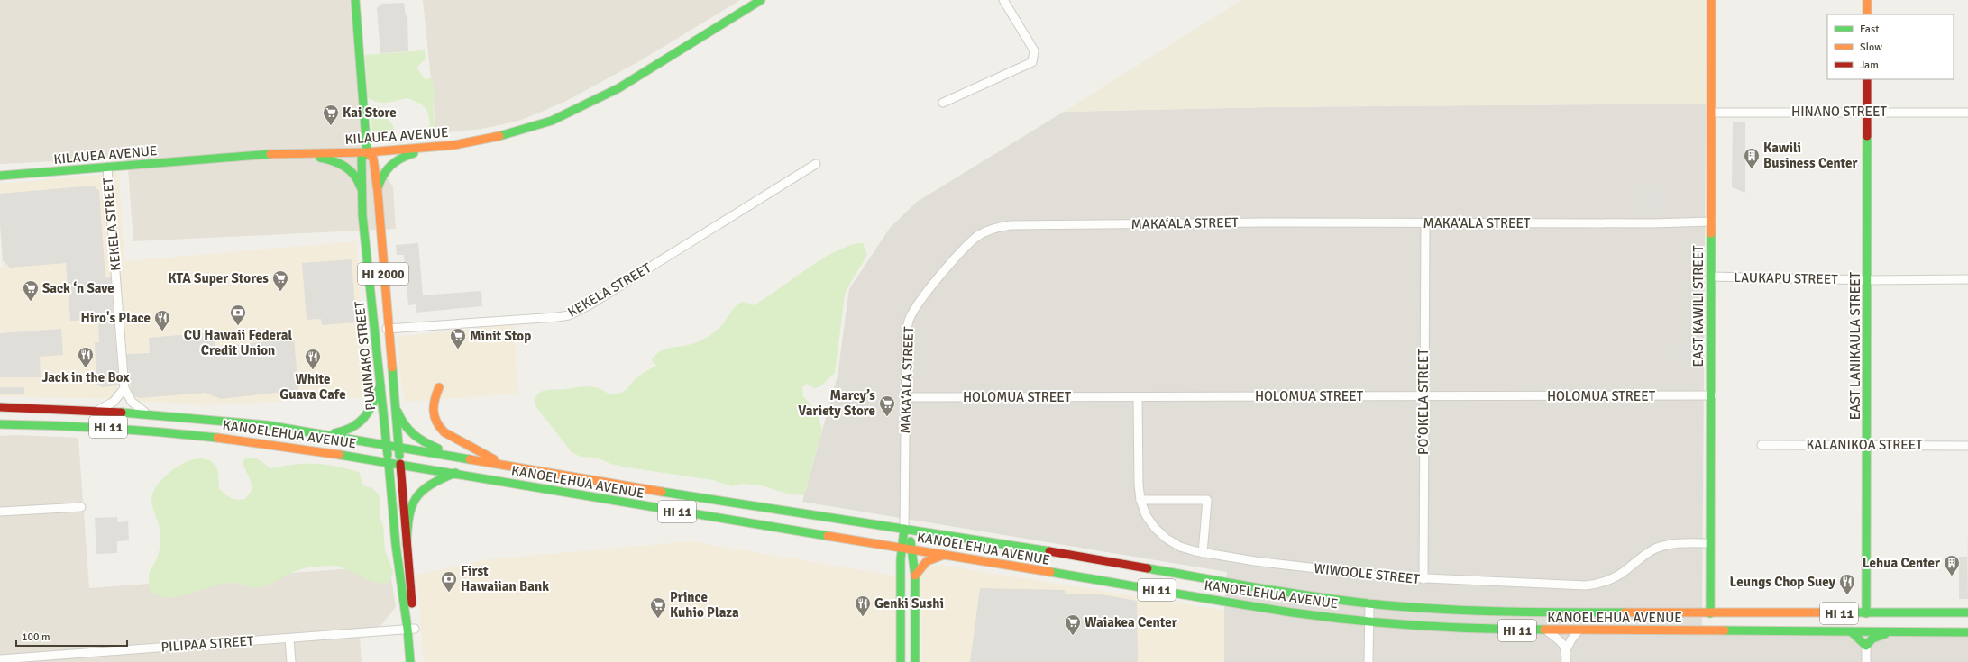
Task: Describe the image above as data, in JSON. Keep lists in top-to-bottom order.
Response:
{
  "streets": {
    "main road": [
      "KILAUEA AVENUE",
      "HI 2000",
      "EAST KAWILI STREET",
      "EAST LANIKAULA STREET",
      "PUAINAKO STREET",
      "HI 11",
      "KANOELEHUA AVENUE"
    ],
    "street": [
      "HINANO STREET",
      "MAKA‘ALA STREET",
      "KEKELA STREET",
      "LAUKAPU STREET",
      "HOLOMUA STREET",
      "PO‘OKELA STREET",
      "KALANIKOA STREET",
      "WIWOOLE STREET",
      "PILIPAA STREET"
    ]
  },
  "crossings": [
    ["HINANO STREET", "EAST KAWILI STREET"],
    ["HINANO STREET", "EAST LANIKAULA STREET"],
    ["KILAUEA AVENUE", "KEKELA STREET"],
    ["KILAUEA AVENUE", "HI 2000"],
    ["KILAUEA AVENUE", "PUAINAKO STREET"],
    ["MAKA‘ALA STREET", "EAST KAWILI STREET"],
    ["MAKA‘ALA STREET", "HOLOMUA STREET"],
    ["MAKA‘ALA STREET", "PO‘OKELA STREET"],
    ["MAKA‘ALA STREET", "KANOELEHUA AVENUE"],
    ["KEKELA STREET", "PUAINAKO STREET"],
    ["KEKELA STREET", "KANOELEHUA AVENUE"],
    ["HI 2000", "PUAINAKO STREET"],
    ["LAUKAPU STREET", "EAST KAWILI STREET"],
    ["LAUKAPU STREET", "EAST LANIKAULA STREET"],
    ["EAST KAWILI STREET", "HOLOMUA STREET"],
    ["EAST KAWILI STREET", "KANOELEHUA AVENUE"],
    ["EAST KAWILI STREET", "WIWOOLE STREET"],
    ["EAST LANIKAULA STREET", "KANOELEHUA AVENUE"],
    ["EAST LANIKAULA STREET", "KALANIKOA STREET"],
    ["PUAINAKO STREET", "KANOELEHUA AVENUE"],
    ["PUAINAKO STREET", "PILIPAA STREET"],
    ["HOLOMUA STREET", "PO‘OKELA STREET"],
    ["HOLOMUA STREET", "WIWOOLE STREET"],
    ["PO‘OKELA STREET", "WIWOOLE STREET"]
  ],
  "places": {
    "supermarket": [
      "Kai Store",
      "KTA Super Stores",
      "Sack ‘n Save",
      "Minit Stop",
      "Marcy’s Variety Store",
      "Prince Kuhio Plaza",
      "Waiakea Center"
    ],
    "building": ["Kawili Business Center", "Lehua Center"],
    "bank": ["CU Hawaii Federal Credit Union", "First Hawaiian Bank"],
    "restaurant": [
      "Hiro's Place",
      "Jack in the Box",
      "White Guava Cafe",
      "Leungs Chop Suey",
      "Genki Sushi"
    ]
  },
  "legend": ["Fast", "Slow", "Jam"],
  "scale_bar": "100 m"
}
